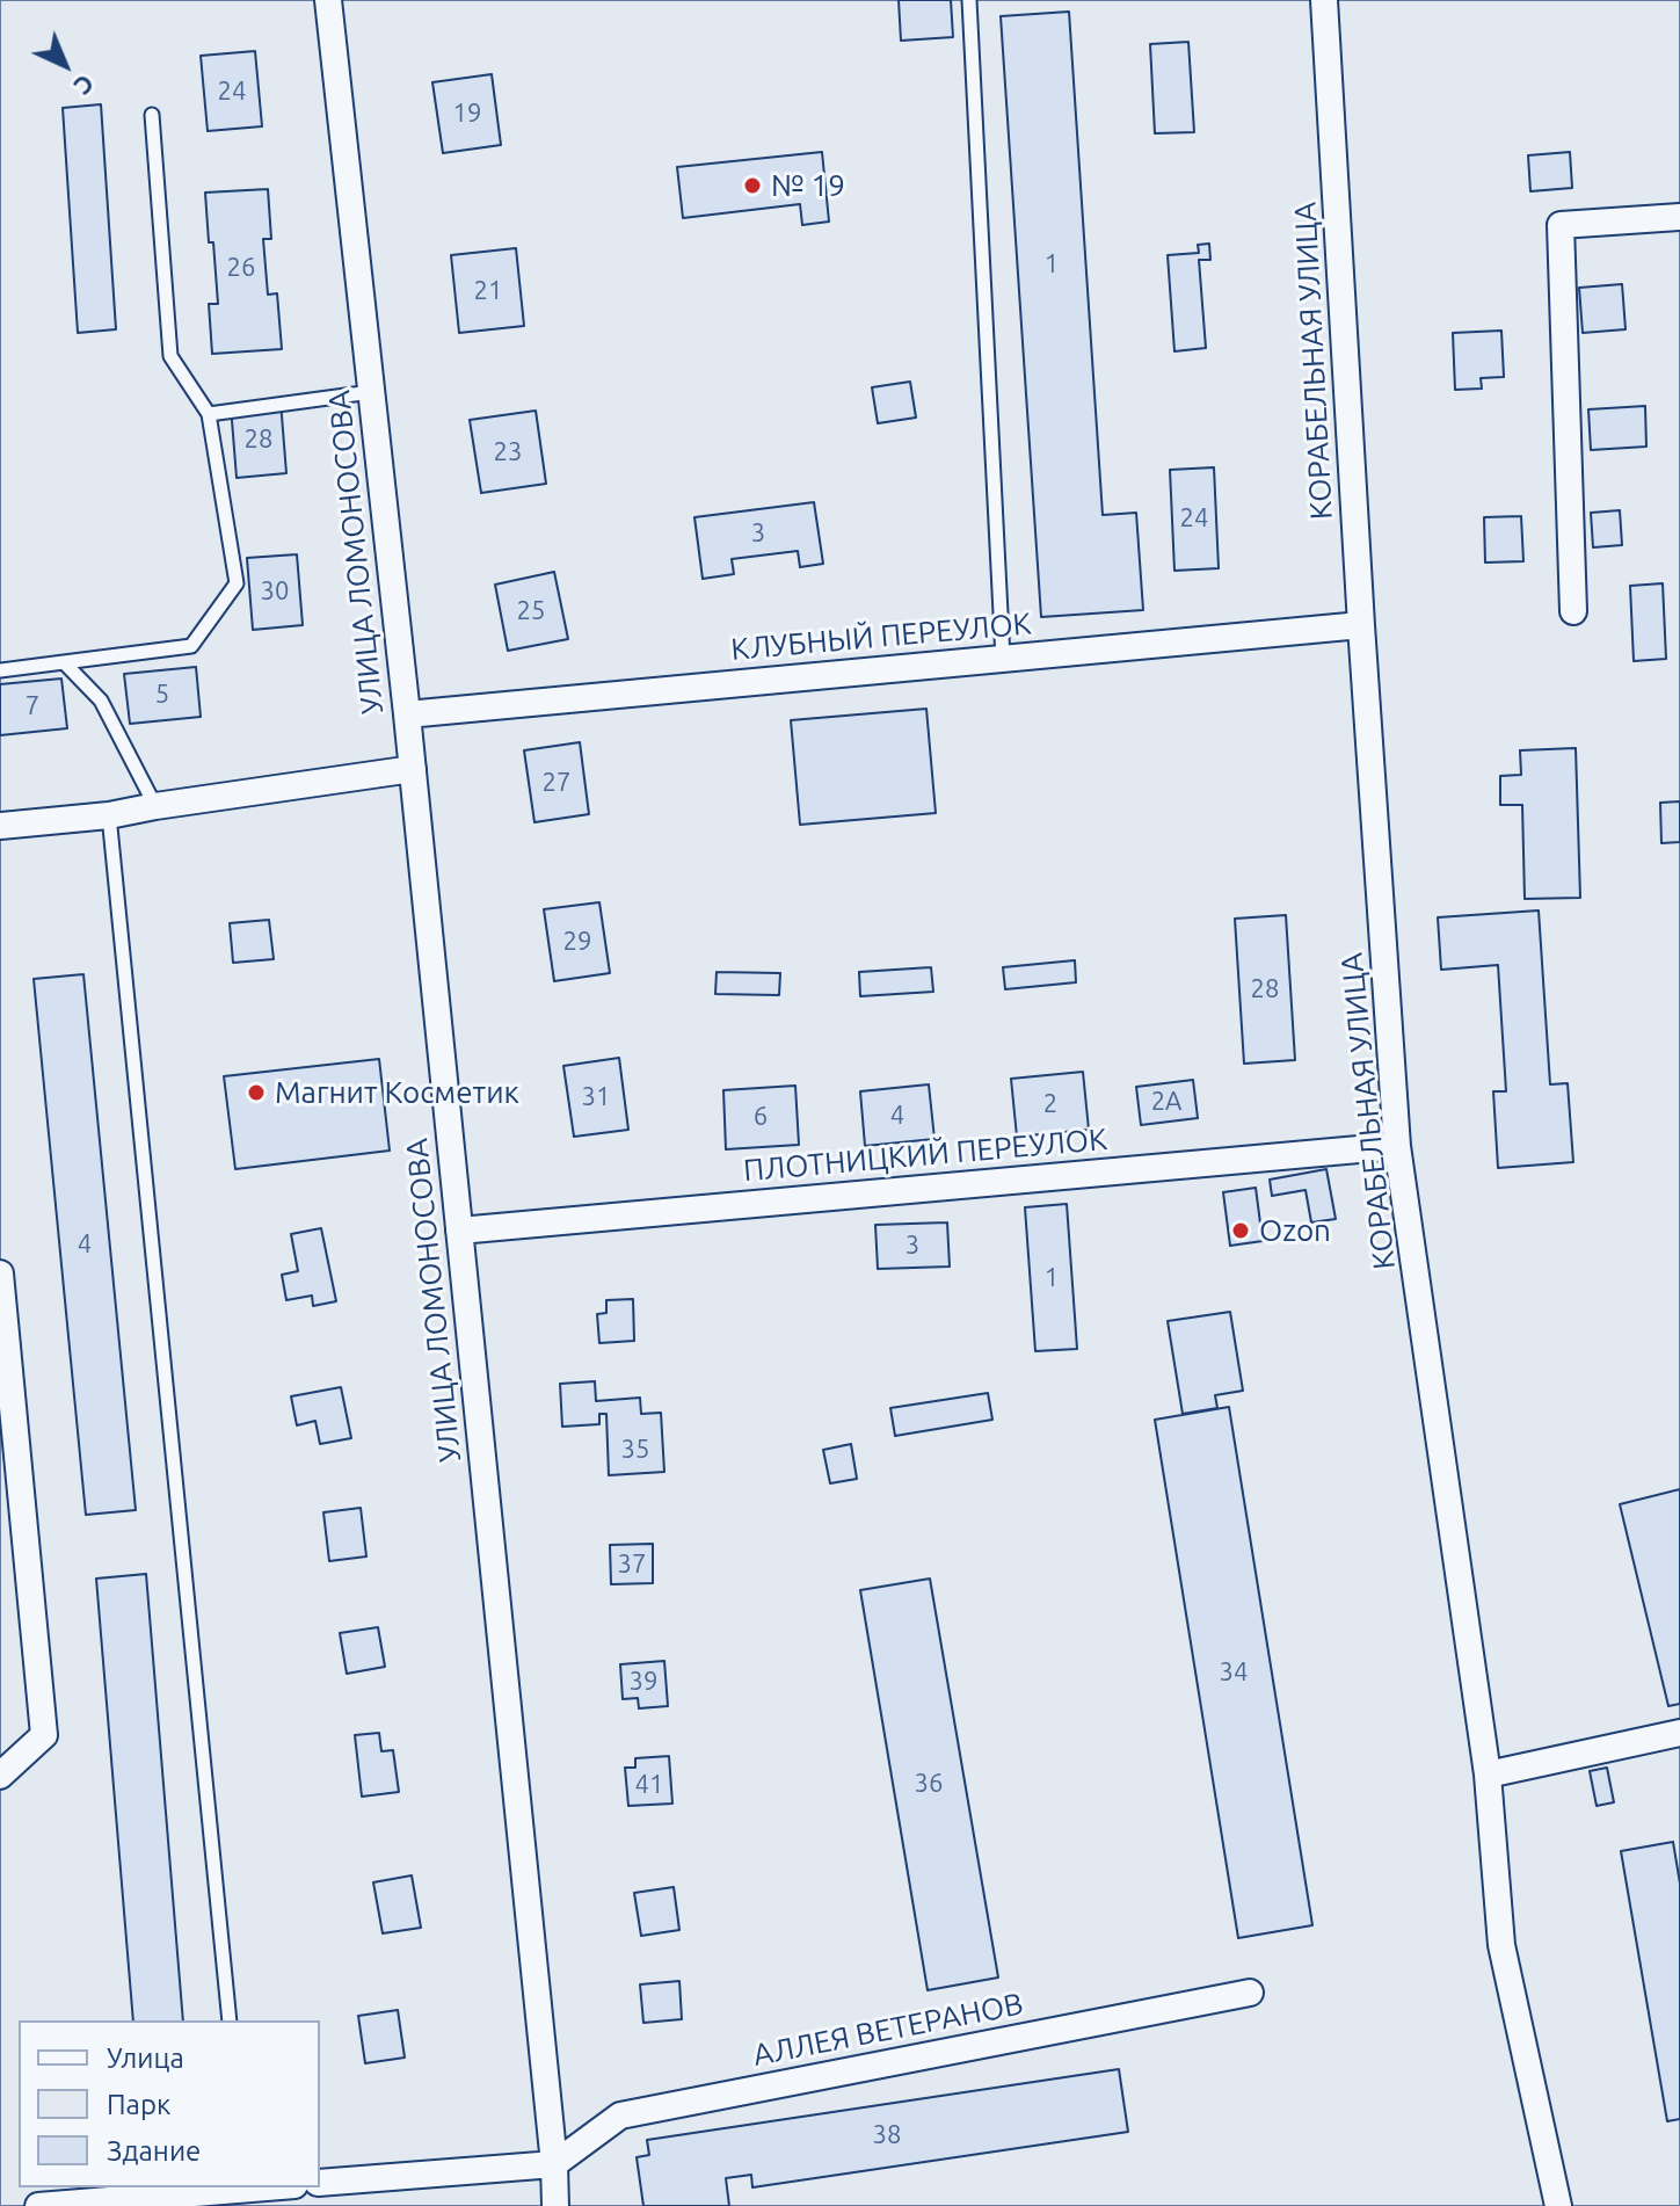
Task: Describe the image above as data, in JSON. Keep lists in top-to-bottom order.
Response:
{
  "streets": {
    "street": [
      "КОРАБЕЛЬНАЯ УЛИЦА",
      "УЛИЦА ЛОМОНОСОВА",
      "КЛУБНЫЙ ПЕРЕУЛОК",
      "ПЛОТНИЦКИЙ ПЕРЕУЛОК",
      "АЛЛЕЯ ВЕТЕРАНОВ"
    ]
  },
  "crossings": [
    ["КОРАБЕЛЬНАЯ УЛИЦА", "КЛУБНЫЙ ПЕРЕУЛОК"],
    ["КОРАБЕЛЬНАЯ УЛИЦА", "ПЛОТНИЦКИЙ ПЕРЕУЛОК"],
    ["УЛИЦА ЛОМОНОСОВА", "КЛУБНЫЙ ПЕРЕУЛОК"],
    ["УЛИЦА ЛОМОНОСОВА", "ПЛОТНИЦКИЙ ПЕРЕУЛОК"],
    ["УЛИЦА ЛОМОНОСОВА", "АЛЛЕЯ ВЕТЕРАНОВ"]
  ],
  "places": ["№ 19", "Магнит Косметик", "Ozon"],
  "house_numbers": [
    "24",
    "19",
    "1",
    "26",
    "21",
    "28",
    "23",
    "24",
    "3",
    "30",
    "25",
    "5",
    "7",
    "27",
    "29",
    "28",
    "31",
    "2А",
    "2",
    "4",
    "6",
    "4",
    "3",
    "1",
    "35",
    "37",
    "34",
    "39",
    "36",
    "41",
    "38"
  ],
  "legend": ["Улица", "Парк", "Здание"],
  "north": "bottom right"
}
